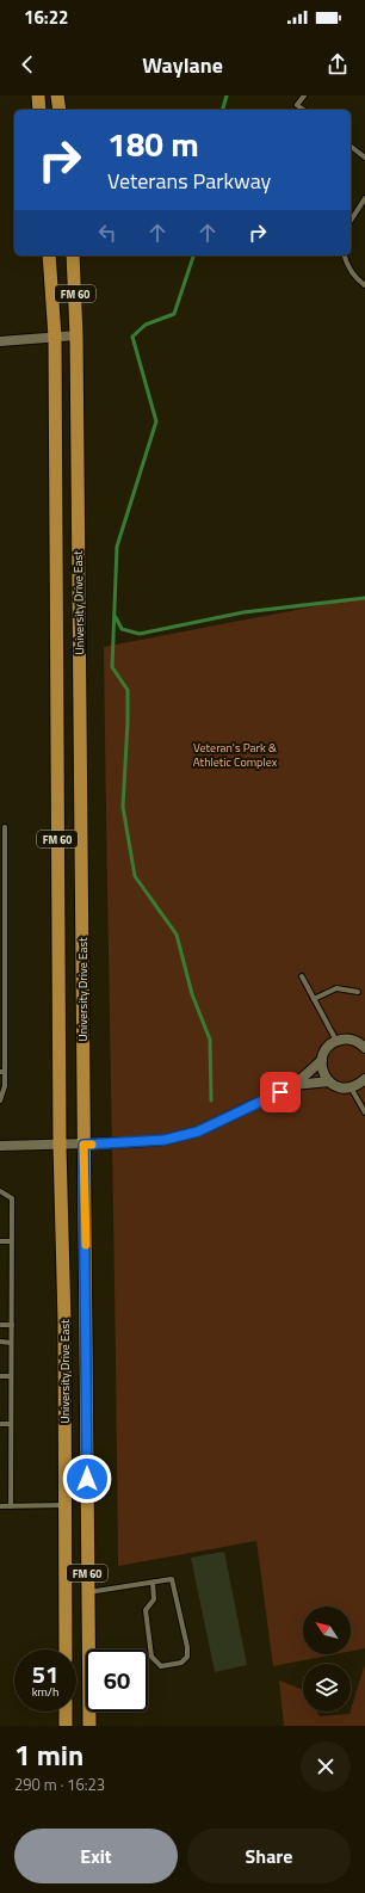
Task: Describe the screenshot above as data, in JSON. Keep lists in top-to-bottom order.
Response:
{
  "streets": {
    "main road": ["FM 60", "University Drive East"]
  },
  "parks": ["Veteran's Park & Athletic Complex"],
  "north": "top left",
  "page": {
    "status": "16:22",
    "header": "Waylane",
    "turn": ["180 m", "Veterans Parkway"],
    "speed": "51 km/h",
    "limit": "60",
    "heading": ["1 min", "290 m · 16:23"],
    "buttons": ["Exit", "Share"]
  }
}
